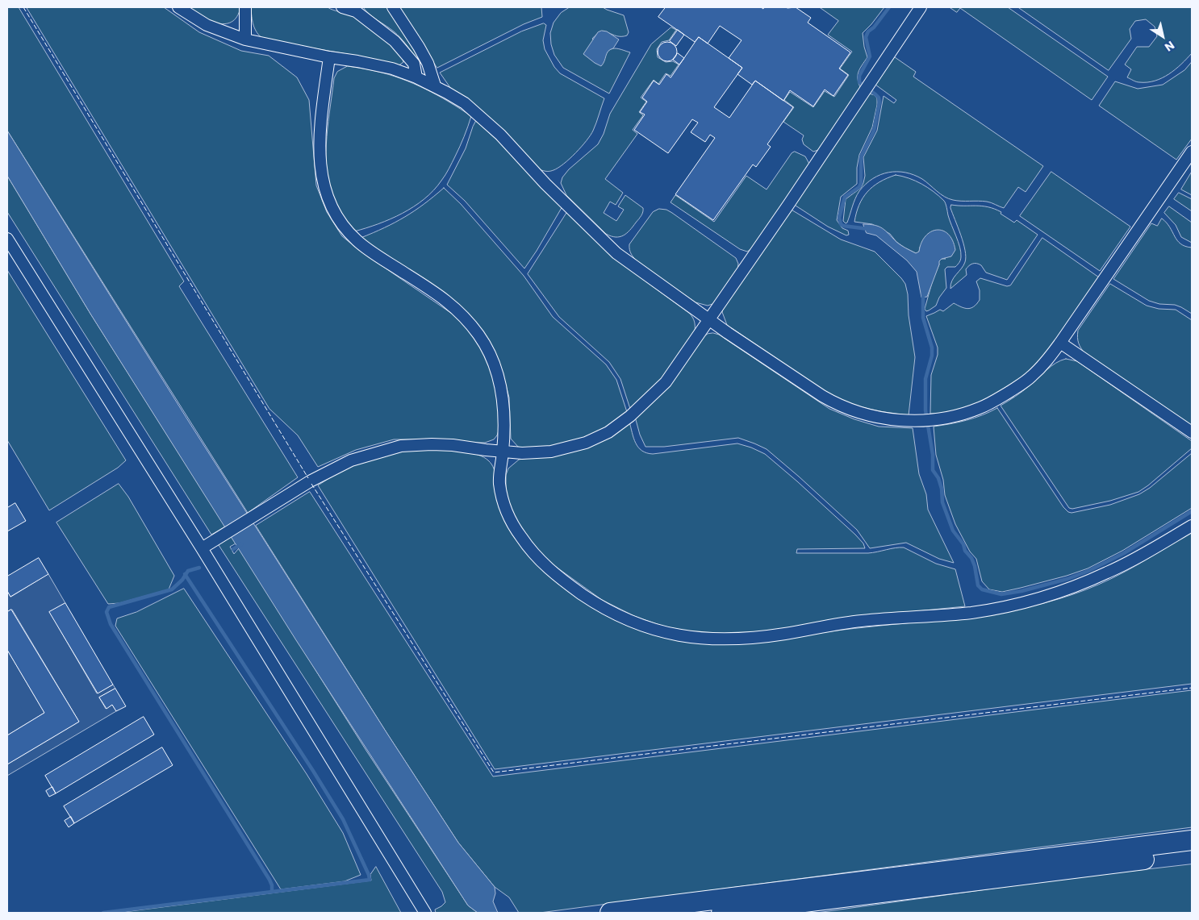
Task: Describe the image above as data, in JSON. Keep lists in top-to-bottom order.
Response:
{
  "north": "bottom right"
}
